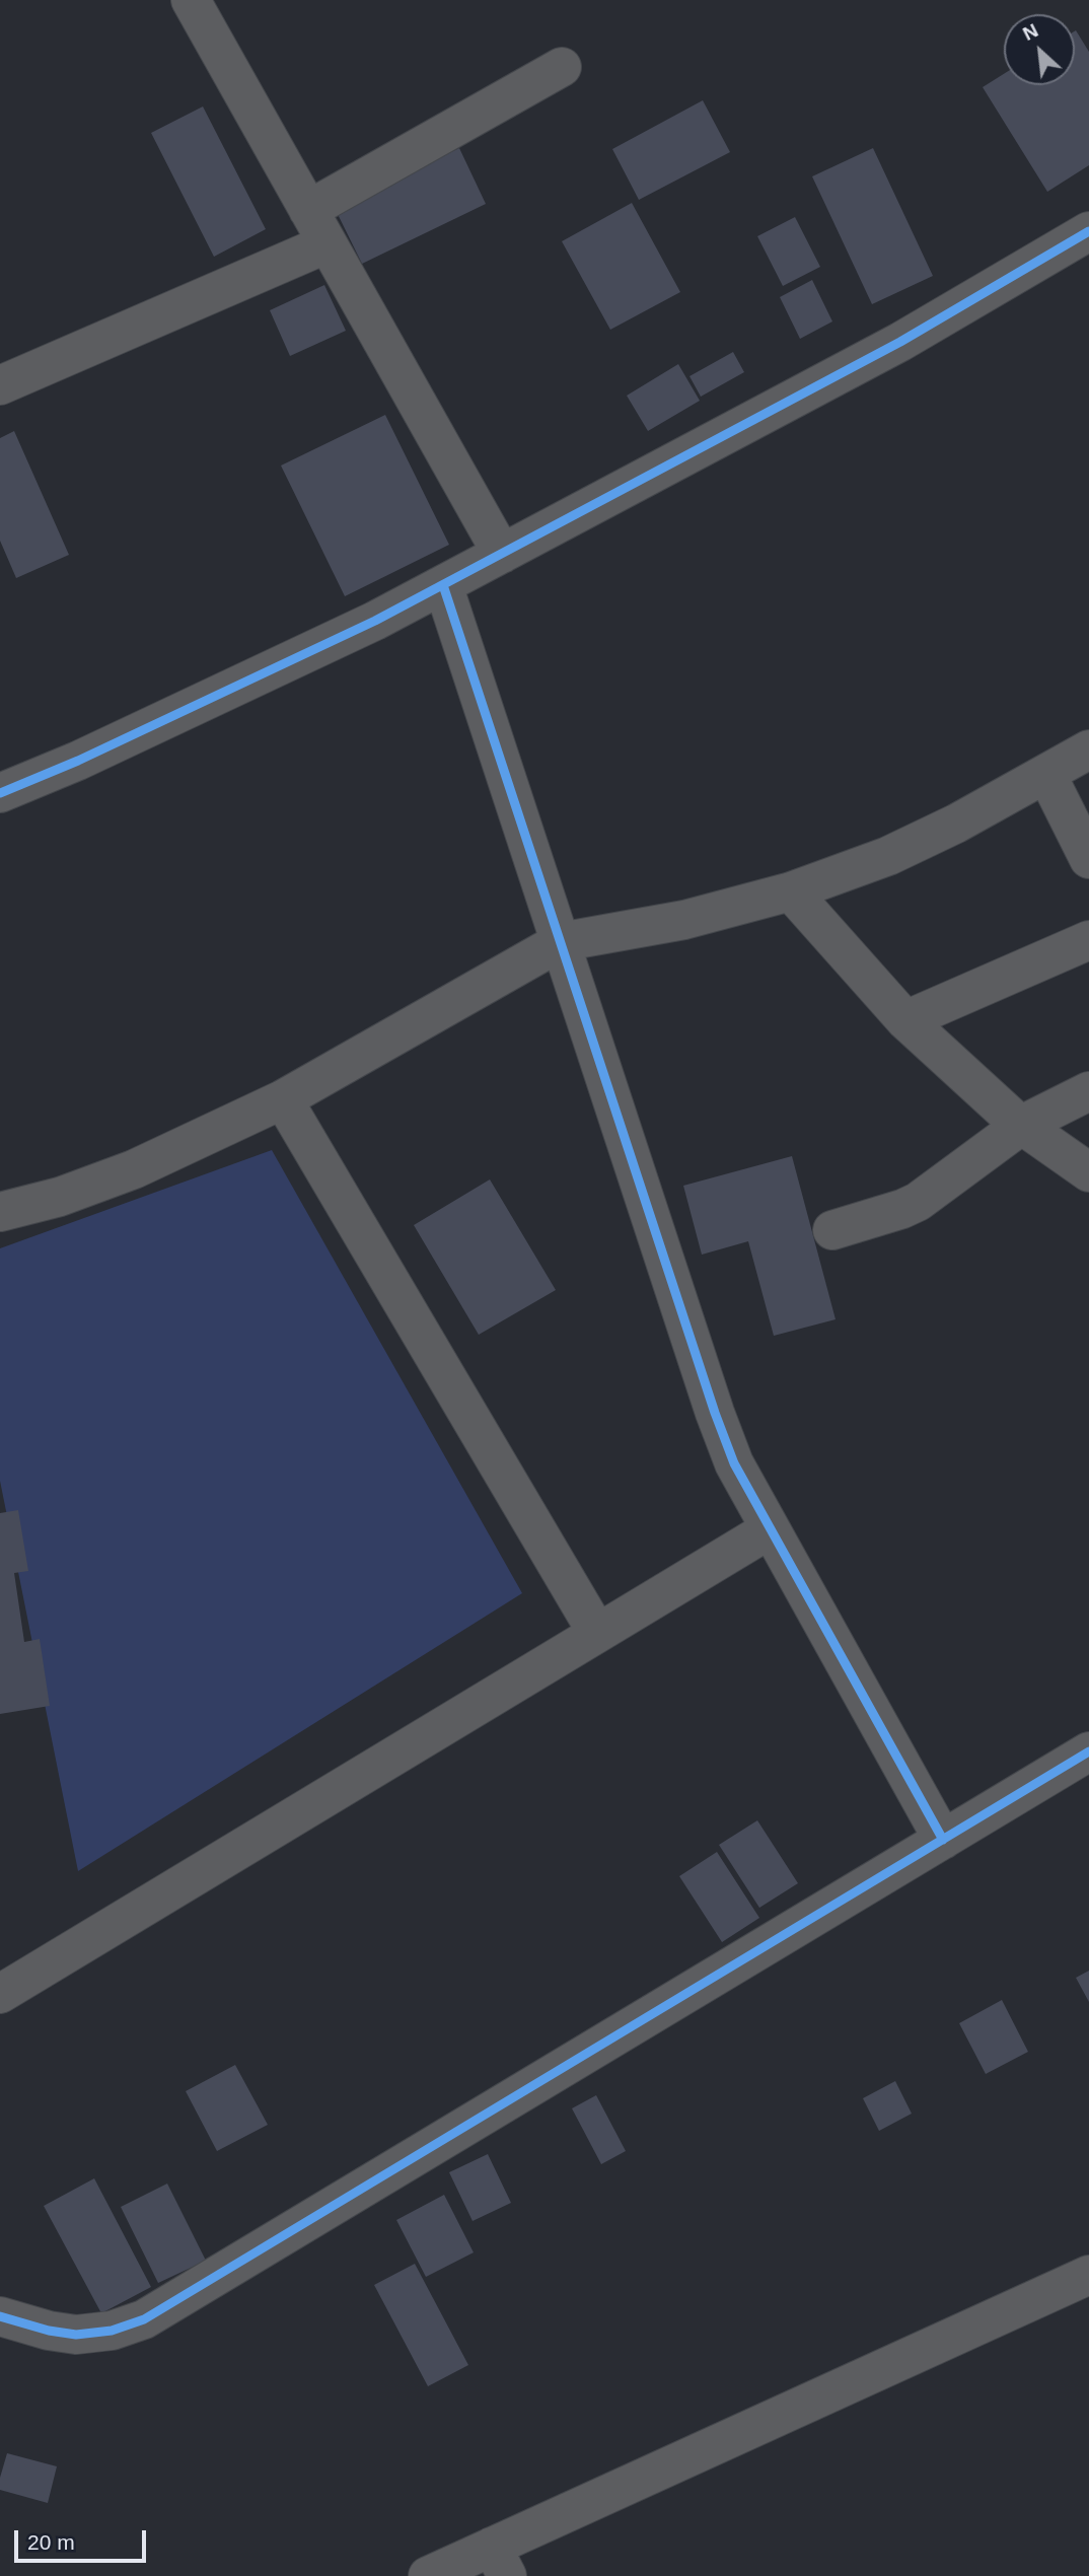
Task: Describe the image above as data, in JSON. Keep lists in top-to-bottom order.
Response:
{
  "scale_bar": "20 m",
  "north": "top left"
}
